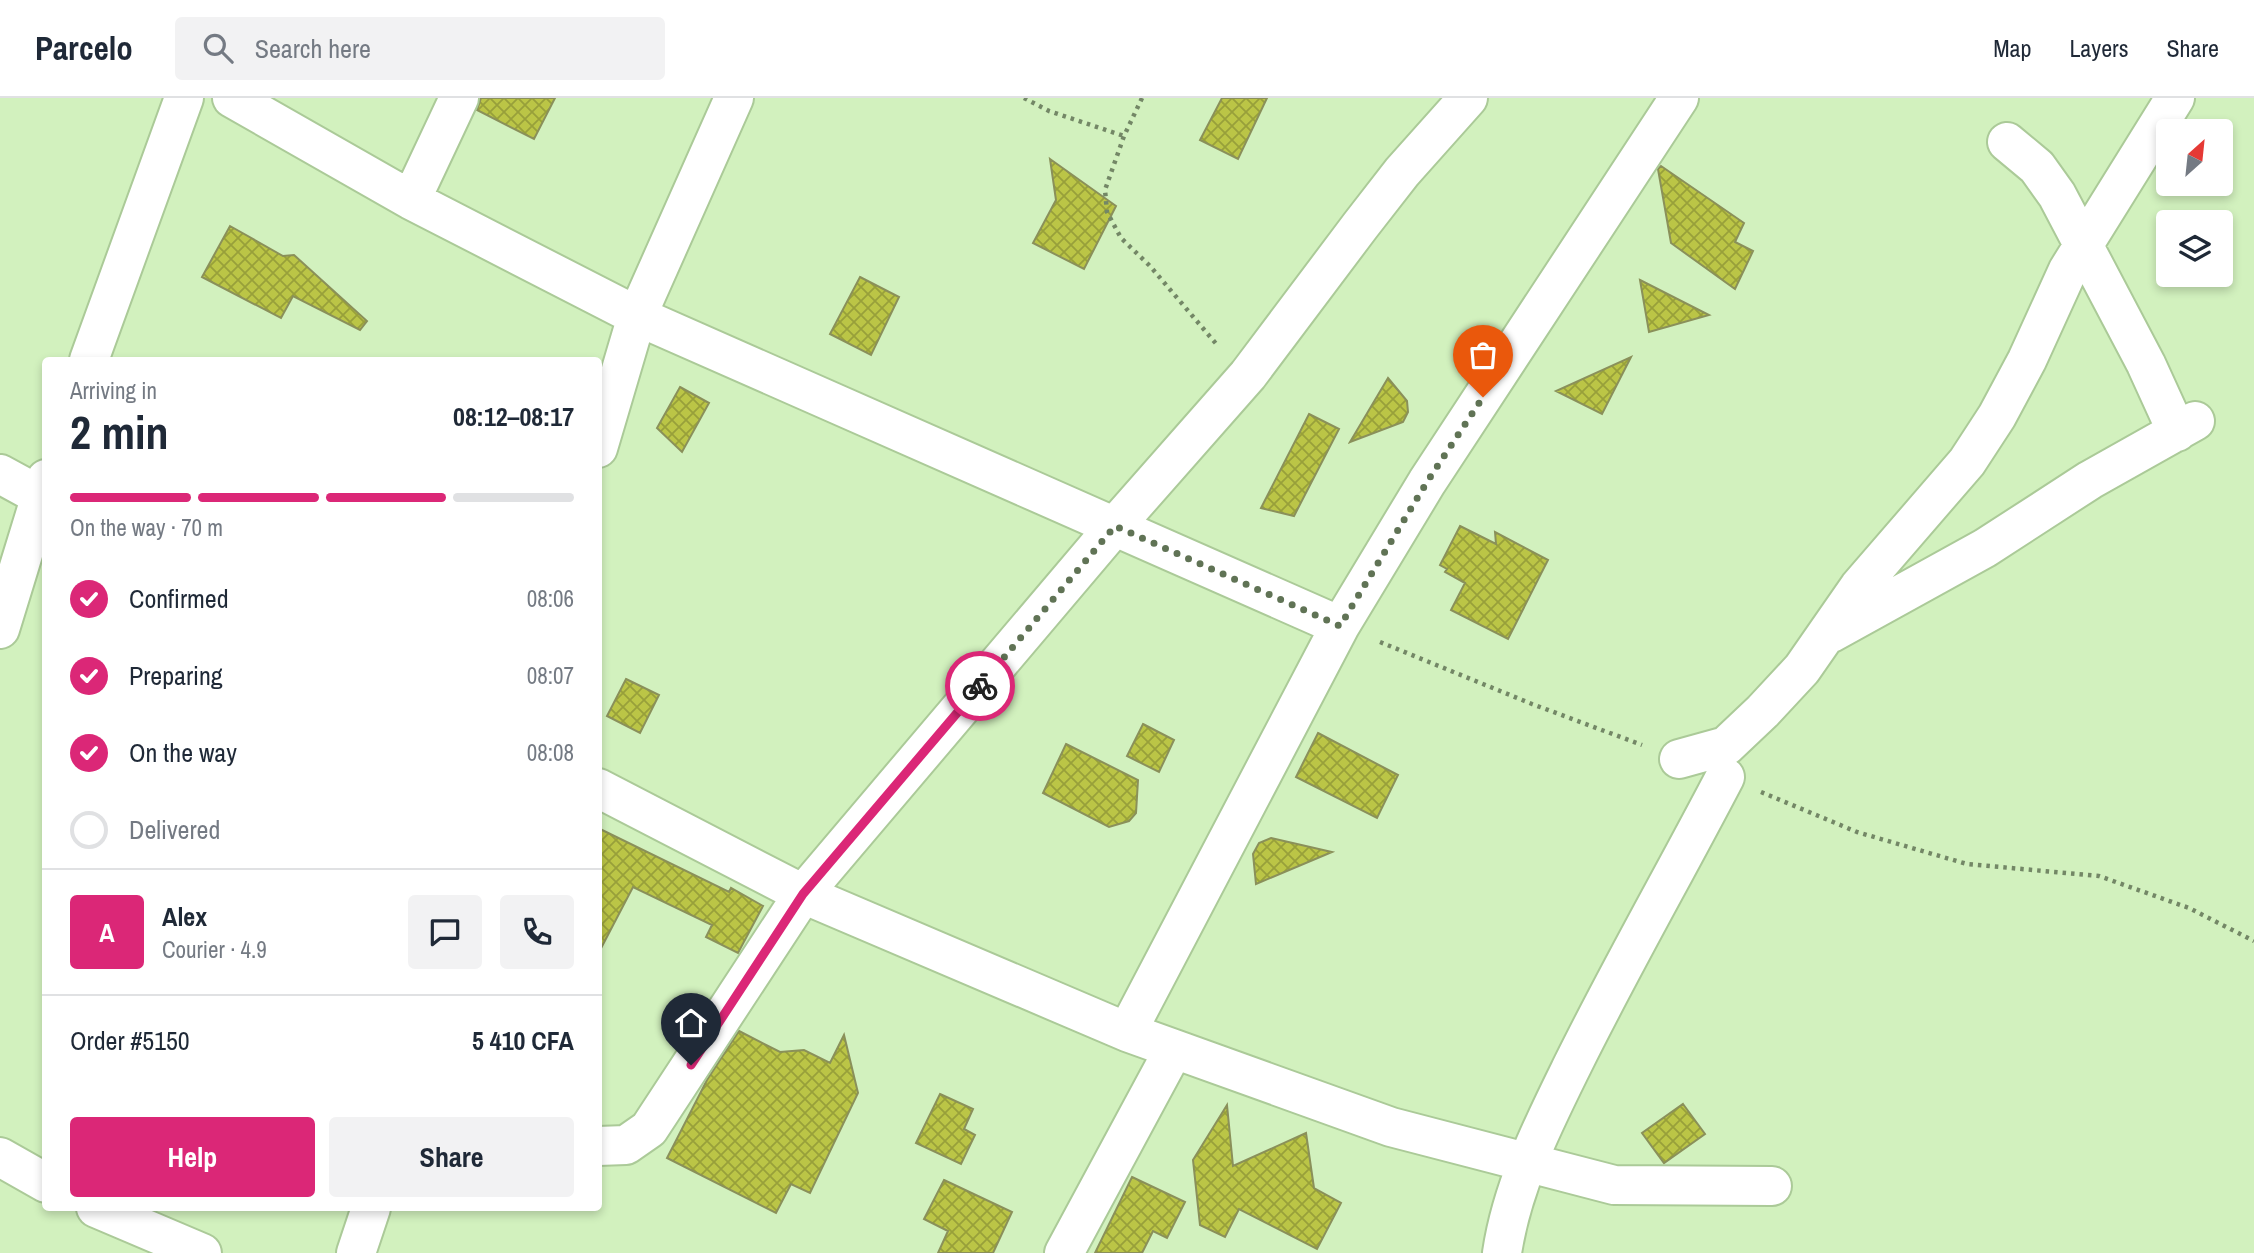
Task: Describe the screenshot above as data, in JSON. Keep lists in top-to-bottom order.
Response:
{
  "north": "top right",
  "page": {
    "header": "Parcelo",
    "search": "Search here",
    "nav": ["Map", "Layers", "Share"],
    "heading": ["2 min", "Arriving in", "08:12–08:17"],
    "panel": [
      "Alex",
      "Courier · 4.9",
      "Order #5150",
      "5 410 CFA"
    ],
    "bar": "On the way · 70 m",
    "list": [
      ["Confirmed", "08:06"],
      ["Preparing", "08:07"],
      ["On the way", "08:08"],
      "Delivered"
    ],
    "round": "A",
    "buttons": ["Help", "Share"]
  }
}
